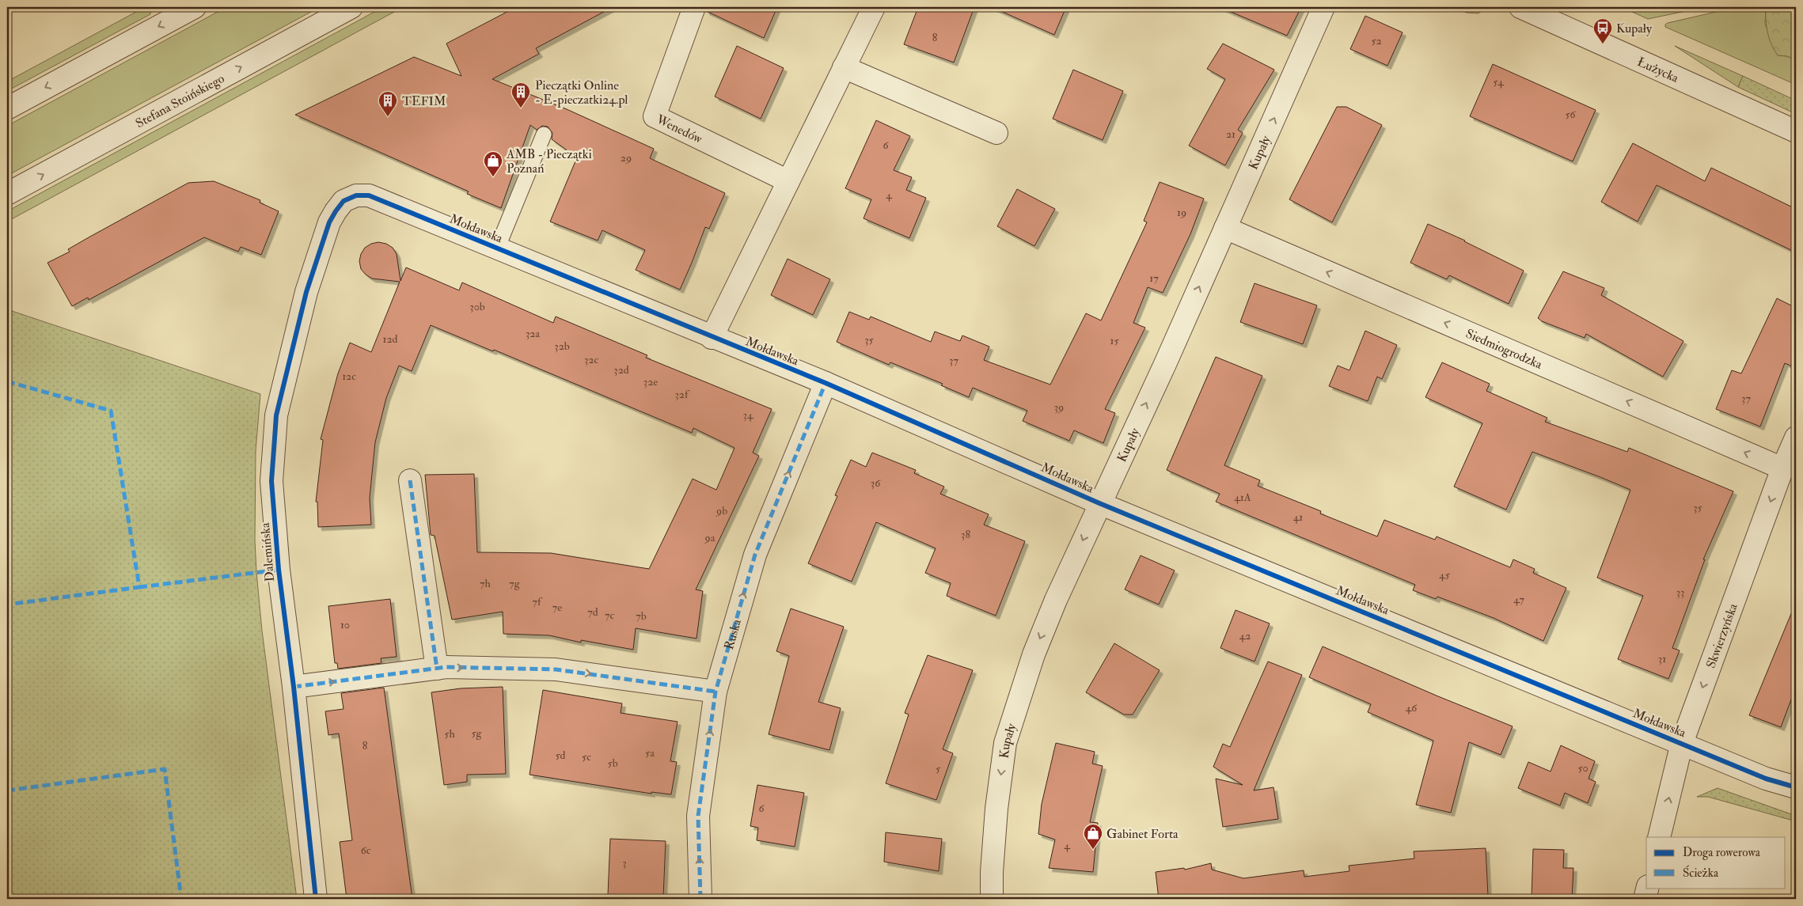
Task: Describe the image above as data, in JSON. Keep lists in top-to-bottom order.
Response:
{
  "streets": {
    "street": [
      "Łużycka",
      "Stefana Stoińskiego",
      "Wenedów",
      "Kupały",
      "Mołdawska",
      "Siedmiogrodzka",
      "Dalemińska",
      "Ruska",
      "Skwierzyńska"
    ]
  },
  "crossings": [
    ["Kupały", "Mołdawska"],
    ["Kupały", "Siedmiogrodzka"],
    ["Mołdawska", "Dalemińska"],
    ["Mołdawska", "Ruska"],
    ["Mołdawska", "Skwierzyńska"],
    ["Siedmiogrodzka", "Skwierzyńska"]
  ],
  "one_way": ["Siedmiogrodzka", "Ruska"],
  "places": {
    "bus stop": ["Kupały"],
    "building": ["Pieczątki Online - E-pieczatki24.pl", "TEFIM"],
    "shop": ["AMB - Pieczątki Poznań", "Gabinet Forta"]
  },
  "house_numbers": [
    "8",
    "52",
    "54",
    "56",
    "21",
    "6",
    "29",
    "4",
    "19",
    "17",
    "30b",
    "32a",
    "12d",
    "35",
    "15",
    "32b",
    "32c",
    "37",
    "32d",
    "12c",
    "32e",
    "32f",
    "37",
    "39",
    "34",
    "36",
    "41A",
    "35",
    "9b",
    "41",
    "38",
    "9a",
    "45",
    "7h",
    "7g",
    "33",
    "47",
    "7f",
    "7e",
    "7d",
    "7c",
    "7b",
    "10",
    "42",
    "31",
    "46",
    "5g",
    "5h",
    "8",
    "5a",
    "5d",
    "5c",
    "5b",
    "50",
    "5",
    "6",
    "4",
    "6c",
    "3"
  ],
  "legend": ["Droga rowerowa", "Ścieżka"]
}
